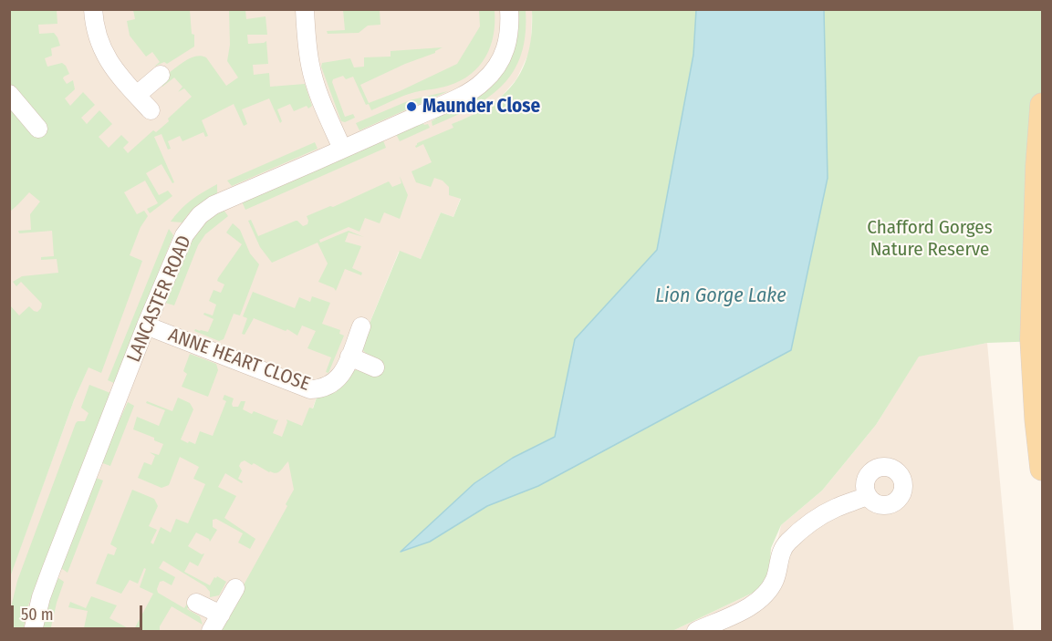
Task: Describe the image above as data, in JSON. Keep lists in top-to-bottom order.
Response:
{
  "streets": {
    "street": ["LANCASTER ROAD", "ANNE HEART CLOSE"]
  },
  "crossings": [
    ["LANCASTER ROAD", "ANNE HEART CLOSE"]
  ],
  "water": ["Lion Gorge Lake"],
  "parks": ["Chafford Gorges Nature Reserve"],
  "places": ["Maunder Close"],
  "scale_bar": "50 m"
}
